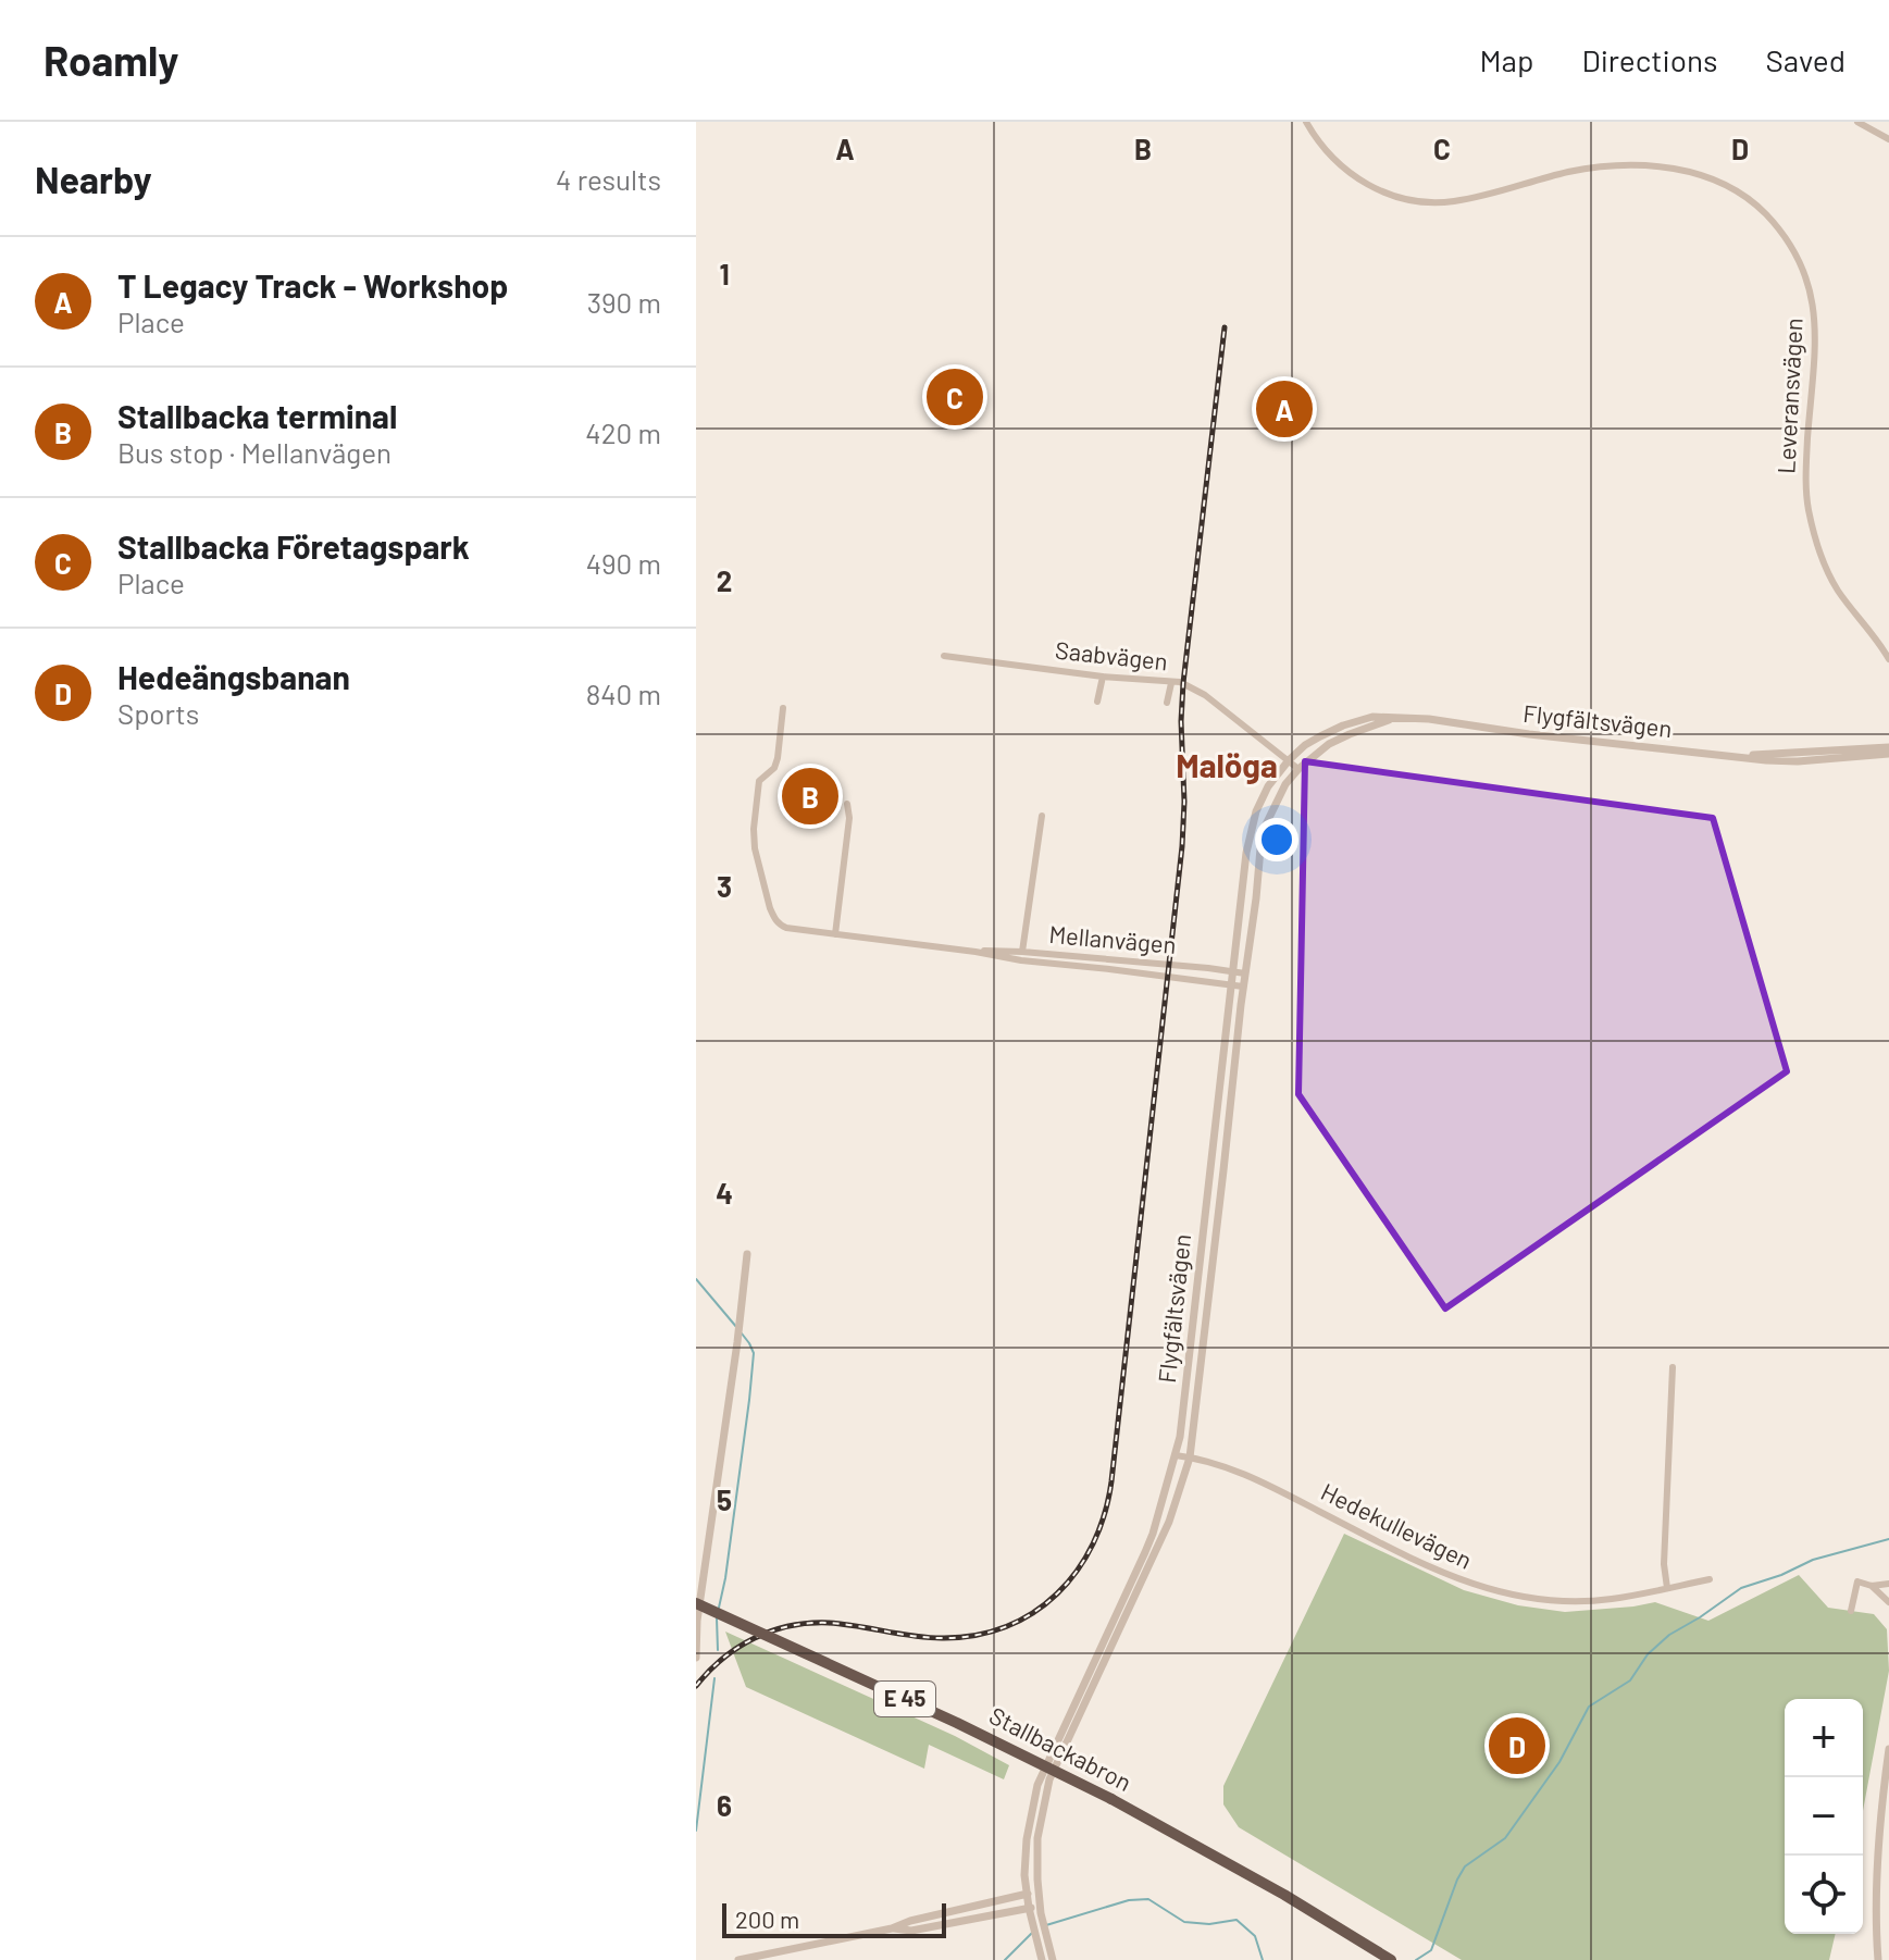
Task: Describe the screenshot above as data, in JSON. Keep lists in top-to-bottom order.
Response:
{
  "streets": {
    "highway": ["E 45", "Stallbackabron"],
    "street": [
      "Leveransvägen",
      "Saabvägen",
      "Flygfältsvägen",
      "Mellanvägen",
      "Hedekullevägen"
    ]
  },
  "crossings": [
    ["Saabvägen", "Flygfältsvägen"],
    ["Flygfältsvägen", "Mellanvägen"],
    ["Flygfältsvägen", "Hedekullevägen"]
  ],
  "districts": ["Malöga"],
  "scale_bar": "200 m",
  "page": {
    "header": "Roamly",
    "nav": ["Map", "Directions", "Saved"],
    "heading": ["Nearby", "4 results"],
    "list": [
      {
        "mark": "A",
        "name": "T Legacy Track - Workshop",
        "note": "Place",
        "value": "390 m"
      },
      {
        "mark": "B",
        "name": "Stallbacka terminal",
        "note": "Bus stop · Mellanvägen",
        "value": "420 m"
      },
      {
        "mark": "C",
        "name": "Stallbacka Företagspark",
        "note": "Place",
        "value": "490 m"
      },
      {
        "mark": "D",
        "name": "Hedeängsbanan",
        "note": "Sports",
        "value": "840 m"
      }
    ],
    "pins": [
      "C",
      "A",
      "B",
      "D"
    ],
    "map_buttons": ["+", "−"],
    "scale": "200 m"
  },
  "grid": {
    "columns": [
      "A",
      "B",
      "C",
      "D"
    ],
    "rows": [
      "1",
      "2",
      "3",
      "4",
      "5",
      "6"
    ]
  }
}
